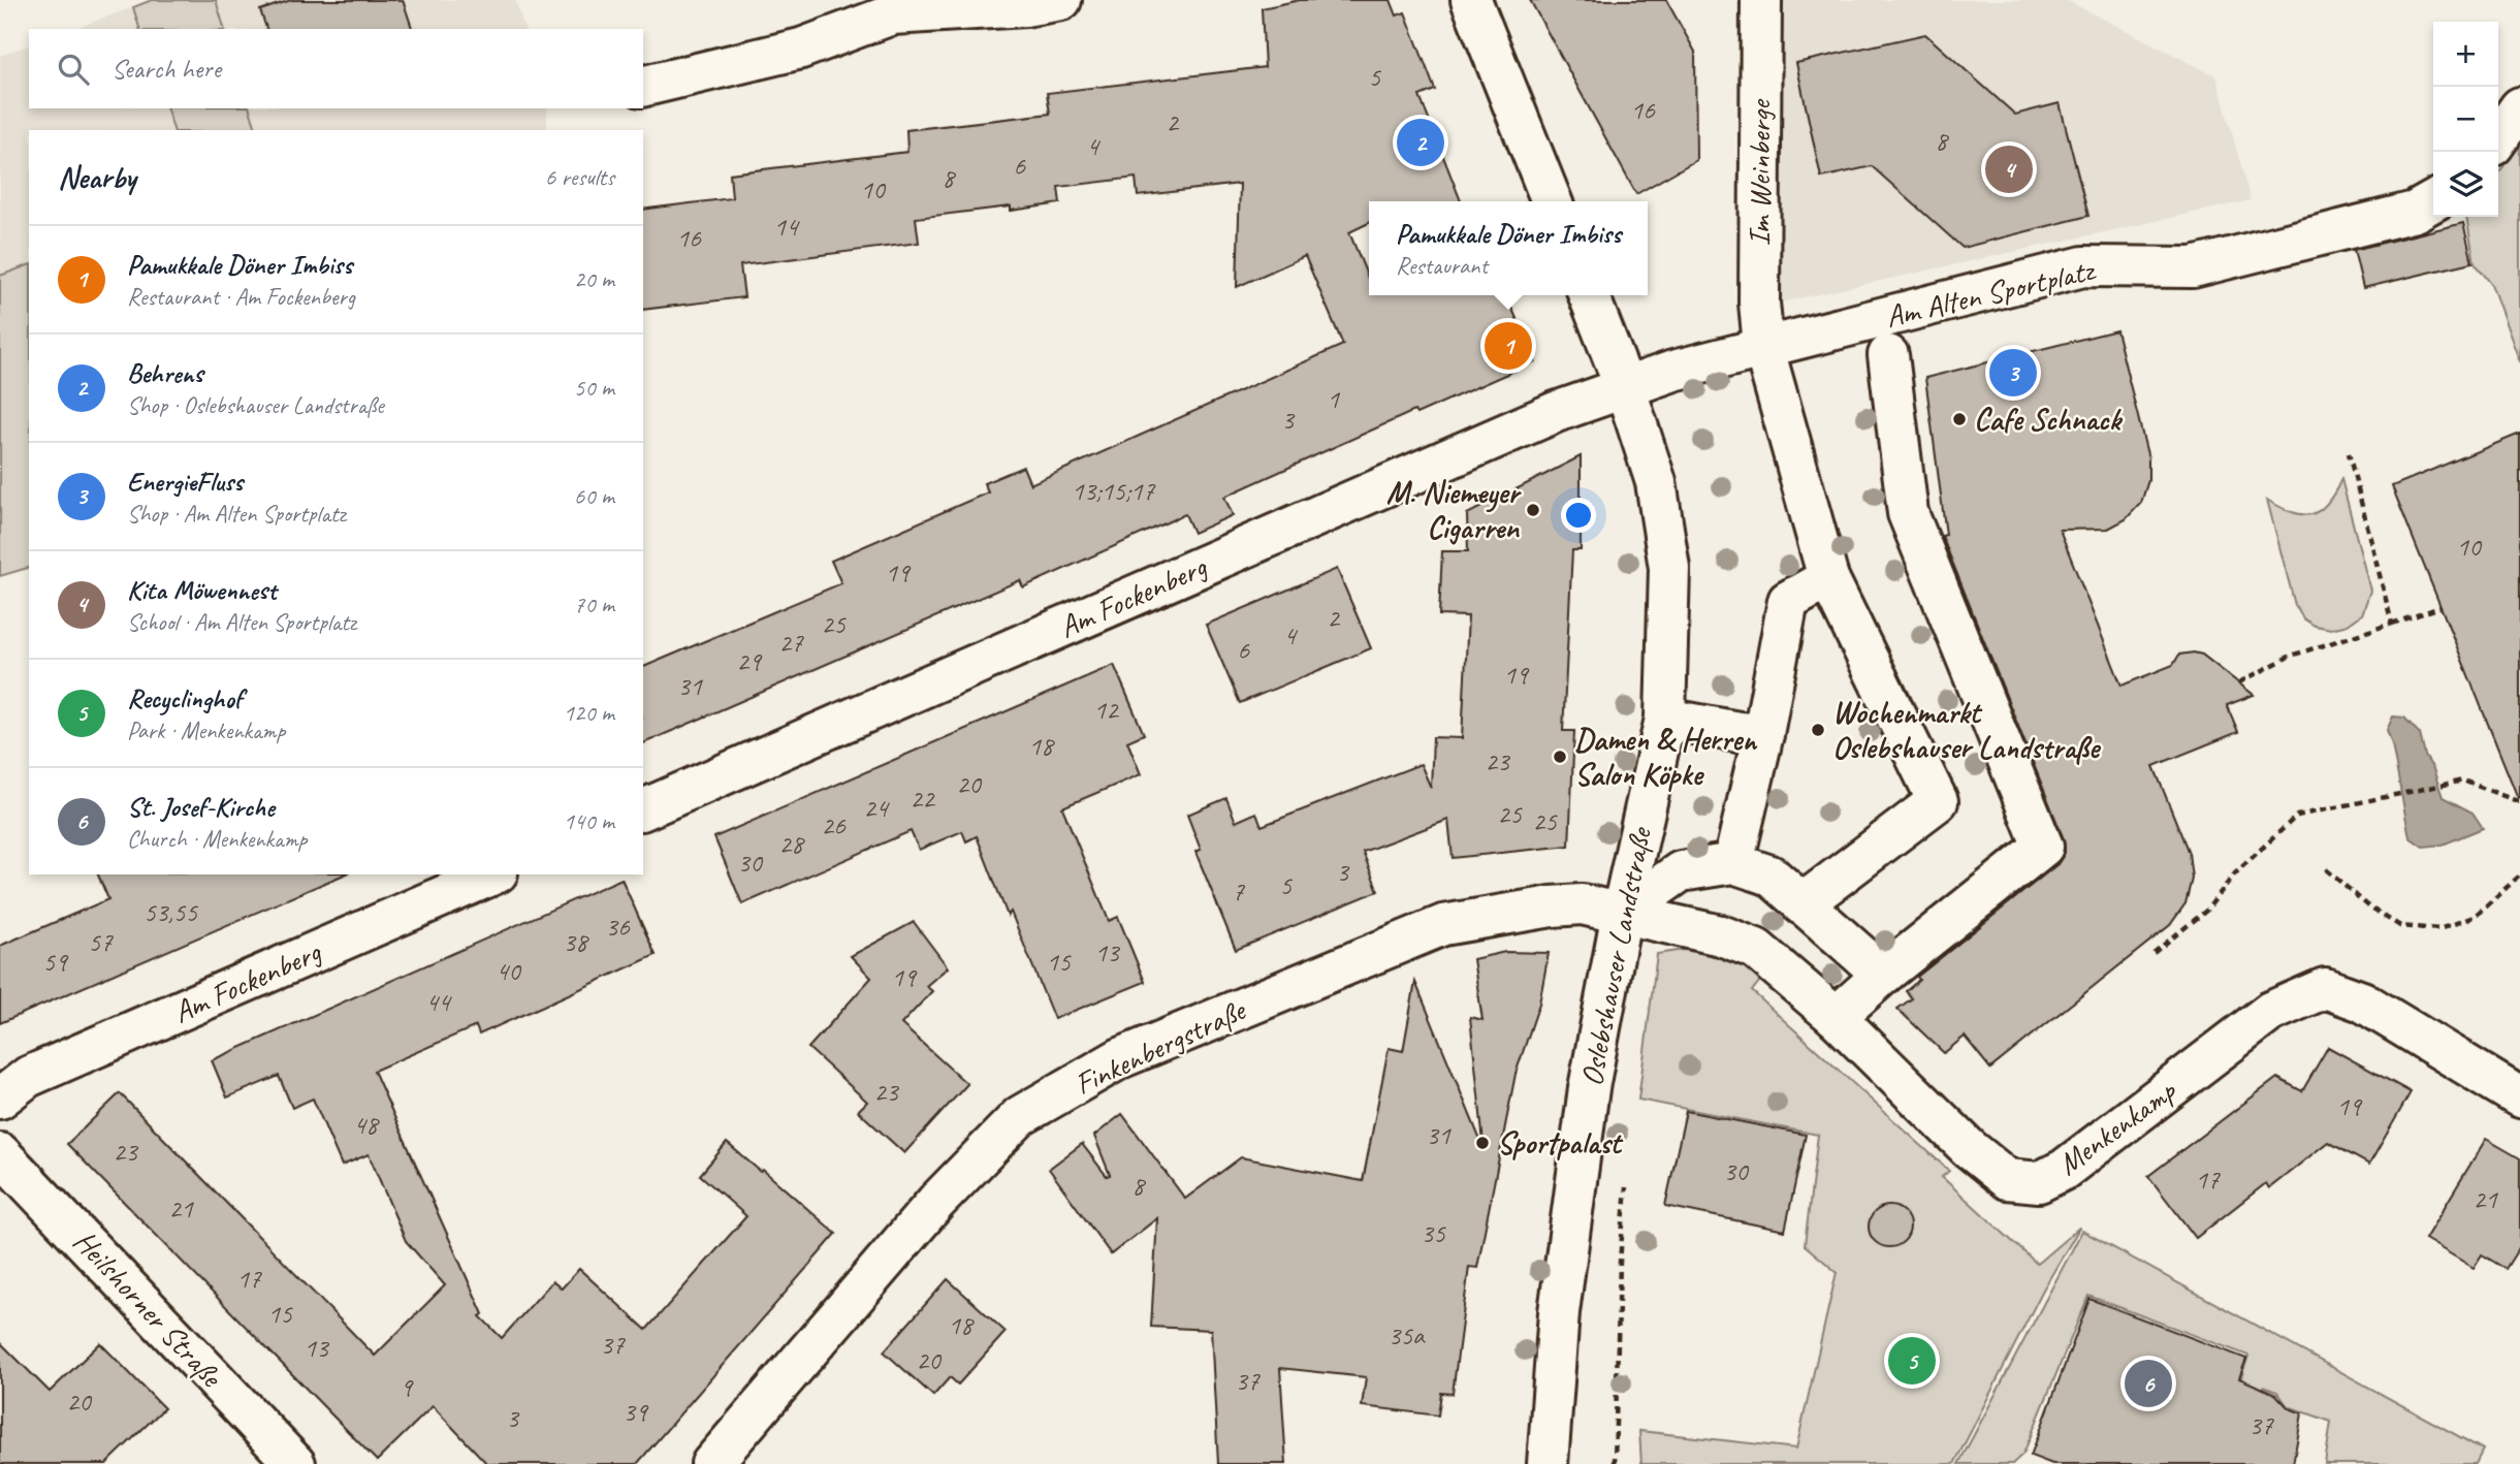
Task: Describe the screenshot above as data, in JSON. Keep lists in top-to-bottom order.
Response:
{
  "streets": {
    "street": [
      "Im Weinberge",
      "Am Alten Sportplatz",
      "Am Fockenberg",
      "Oslebshauser Landstraße",
      "Finkenbergstraße",
      "Menkenkamp",
      "Heilshorner Straße"
    ]
  },
  "crossings": [
    ["Im Weinberge", "Am Alten Sportplatz"],
    ["Am Alten Sportplatz", "Am Fockenberg"],
    ["Am Alten Sportplatz", "Oslebshauser Landstraße"],
    ["Am Fockenberg", "Oslebshauser Landstraße"],
    ["Oslebshauser Landstraße", "Finkenbergstraße"],
    ["Oslebshauser Landstraße", "Menkenkamp"],
    ["Finkenbergstraße", "Menkenkamp"]
  ],
  "places": [
    "Cafe Schnack",
    "M. Niemeyer Cigarren",
    "Wochenmarkt Oslebshauser Landstraße",
    "Damen & Herren Salon Köpke",
    "Sportpalast"
  ],
  "house_numbers": [
    "5",
    "16",
    "2",
    "8",
    "4",
    "6",
    "8",
    "10",
    "14",
    "16",
    "1",
    "3",
    "13;15;17",
    "10",
    "19",
    "2",
    "25",
    "4",
    "27",
    "6",
    "29",
    "19",
    "31",
    "12",
    "18",
    "23",
    "20",
    "22",
    "24",
    "25",
    "25",
    "26",
    "28",
    "30",
    "3",
    "5",
    "7",
    "53,55",
    "36",
    "57",
    "38",
    "13",
    "59",
    "15",
    "40",
    "19",
    "44",
    "23",
    "19",
    "48",
    "31",
    "23",
    "30",
    "17",
    "8",
    "21",
    "21",
    "35",
    "17",
    "15",
    "18",
    "35a",
    "37",
    "13",
    "20",
    "37",
    "9",
    "20",
    "39",
    "3",
    "37"
  ],
  "page": {
    "map_buttons": ["+", "−"],
    "search": "Search here",
    "pins": [
      "2",
      "4",
      "1",
      "3",
      "5",
      "6"
    ],
    "heading": ["Nearby", "6 results"],
    "popup": ["Pamukkale Döner Imbiss", "Restaurant"],
    "list": [
      {
        "mark": "1",
        "name": "Pamukkale Döner Imbiss",
        "note": "Restaurant · Am Fockenberg",
        "value": "20 m"
      },
      {
        "mark": "2",
        "name": "Behrens",
        "note": "Shop · Oslebshauser Landstraße",
        "value": "50 m"
      },
      {
        "mark": "3",
        "name": "EnergieFluss",
        "note": "Shop · Am Alten Sportplatz",
        "value": "60 m"
      },
      {
        "mark": "4",
        "name": "Kita Möwennest",
        "note": "School · Am Alten Sportplatz",
        "value": "70 m"
      },
      {
        "mark": "5",
        "name": "Recyclinghof",
        "note": "Park · Menkenkamp",
        "value": "120 m"
      },
      {
        "mark": "6",
        "name": "St. Josef-Kirche",
        "note": "Church · Menkenkamp",
        "value": "140 m"
      }
    ]
  }
}
